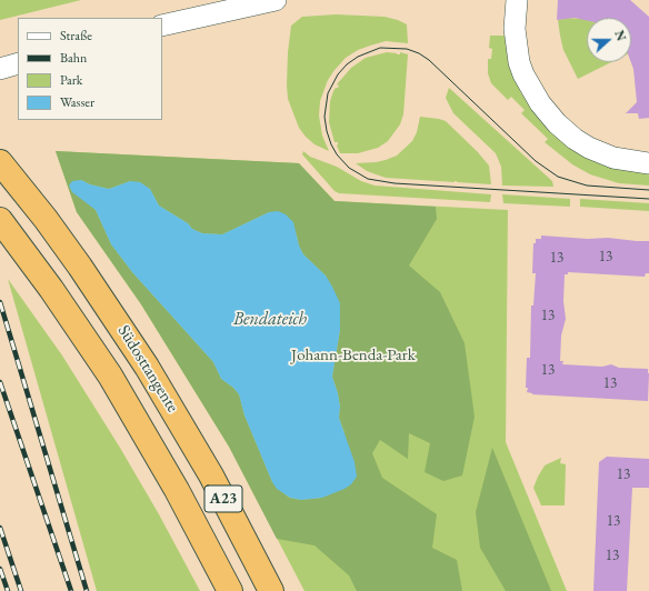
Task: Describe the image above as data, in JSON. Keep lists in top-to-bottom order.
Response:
{
  "streets": {
    "highway": ["Südosttangente", "A23"]
  },
  "water": ["Bendateich"],
  "parks": ["Johann-Benda-Park"],
  "house_numbers": [
    "13",
    "13",
    "13",
    "13",
    "13",
    "13",
    "13",
    "13"
  ],
  "legend": [
    "Straße",
    "Bahn",
    "Park",
    "Wasser"
  ],
  "north": "right"
}
